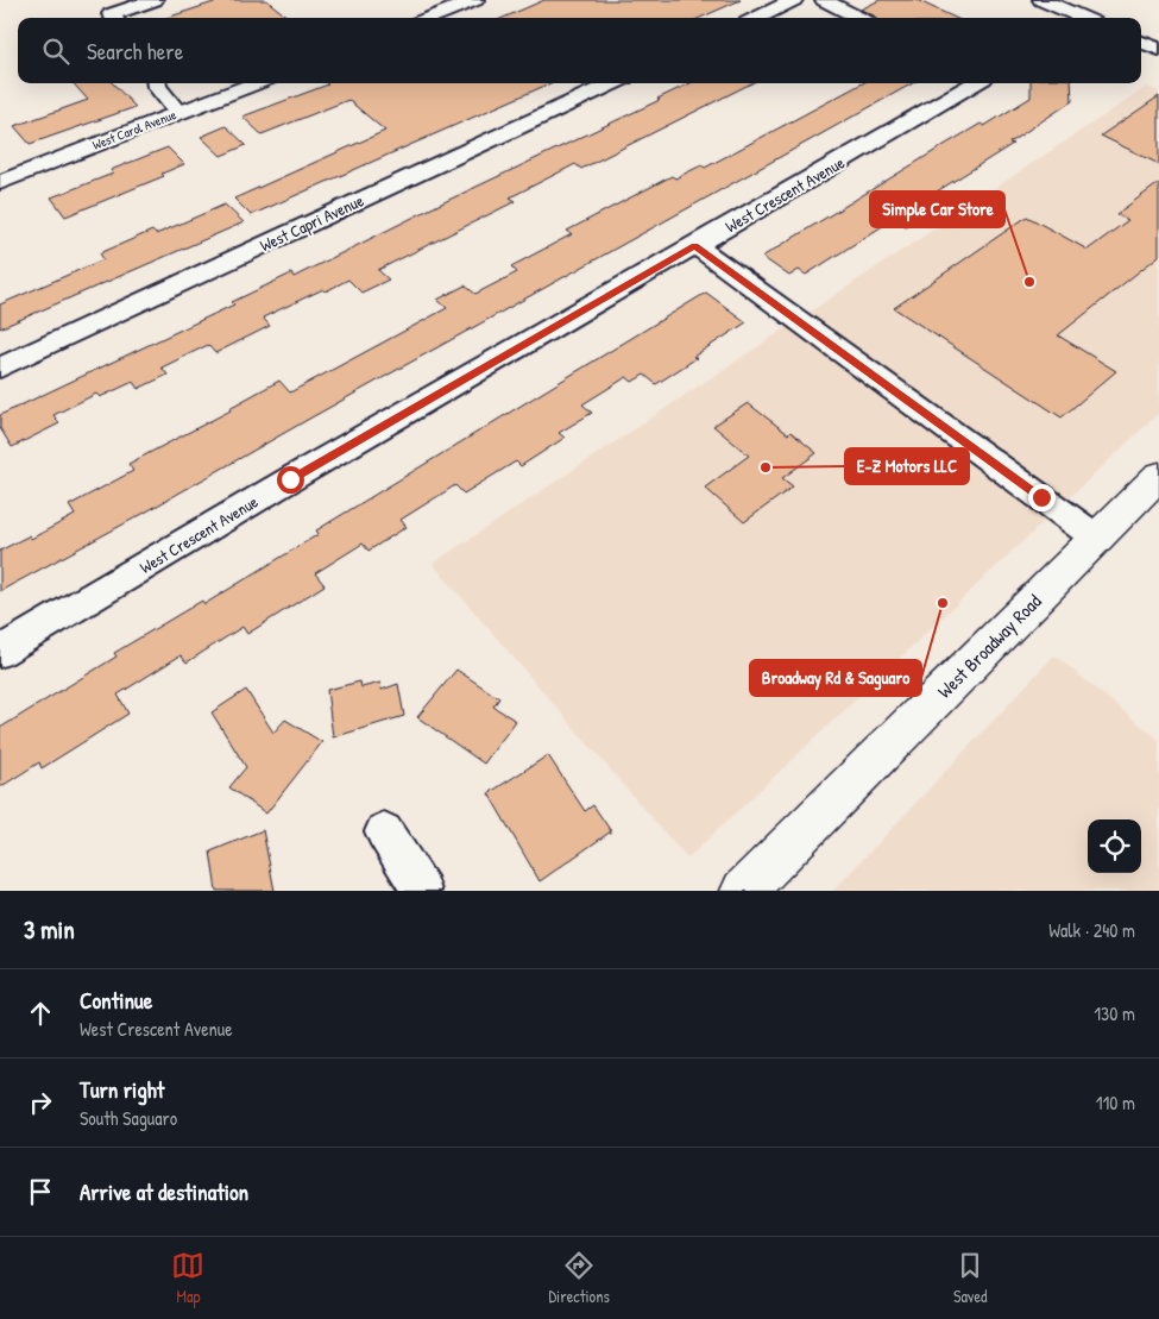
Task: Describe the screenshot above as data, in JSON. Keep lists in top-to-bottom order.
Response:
{
  "streets": {
    "main road": ["West Broadway Road"],
    "street": ["West Carol Avenue", "West Crescent Avenue", "West Capri Avenue"]
  },
  "places": ["Simple Car Store", "E-Z Motors LLC", "Broadway Rd & Saguaro"],
  "page": {
    "search": "Search here",
    "heading": ["3 min", "Walk · 240 m"],
    "list": [
      ["Continue", "West Crescent Avenue", "130 m"],
      ["Turn right", "South Saguaro", "110 m"],
      "Arrive at destination"
    ],
    "nav": ["Map", "Directions", "Saved"]
  }
}
